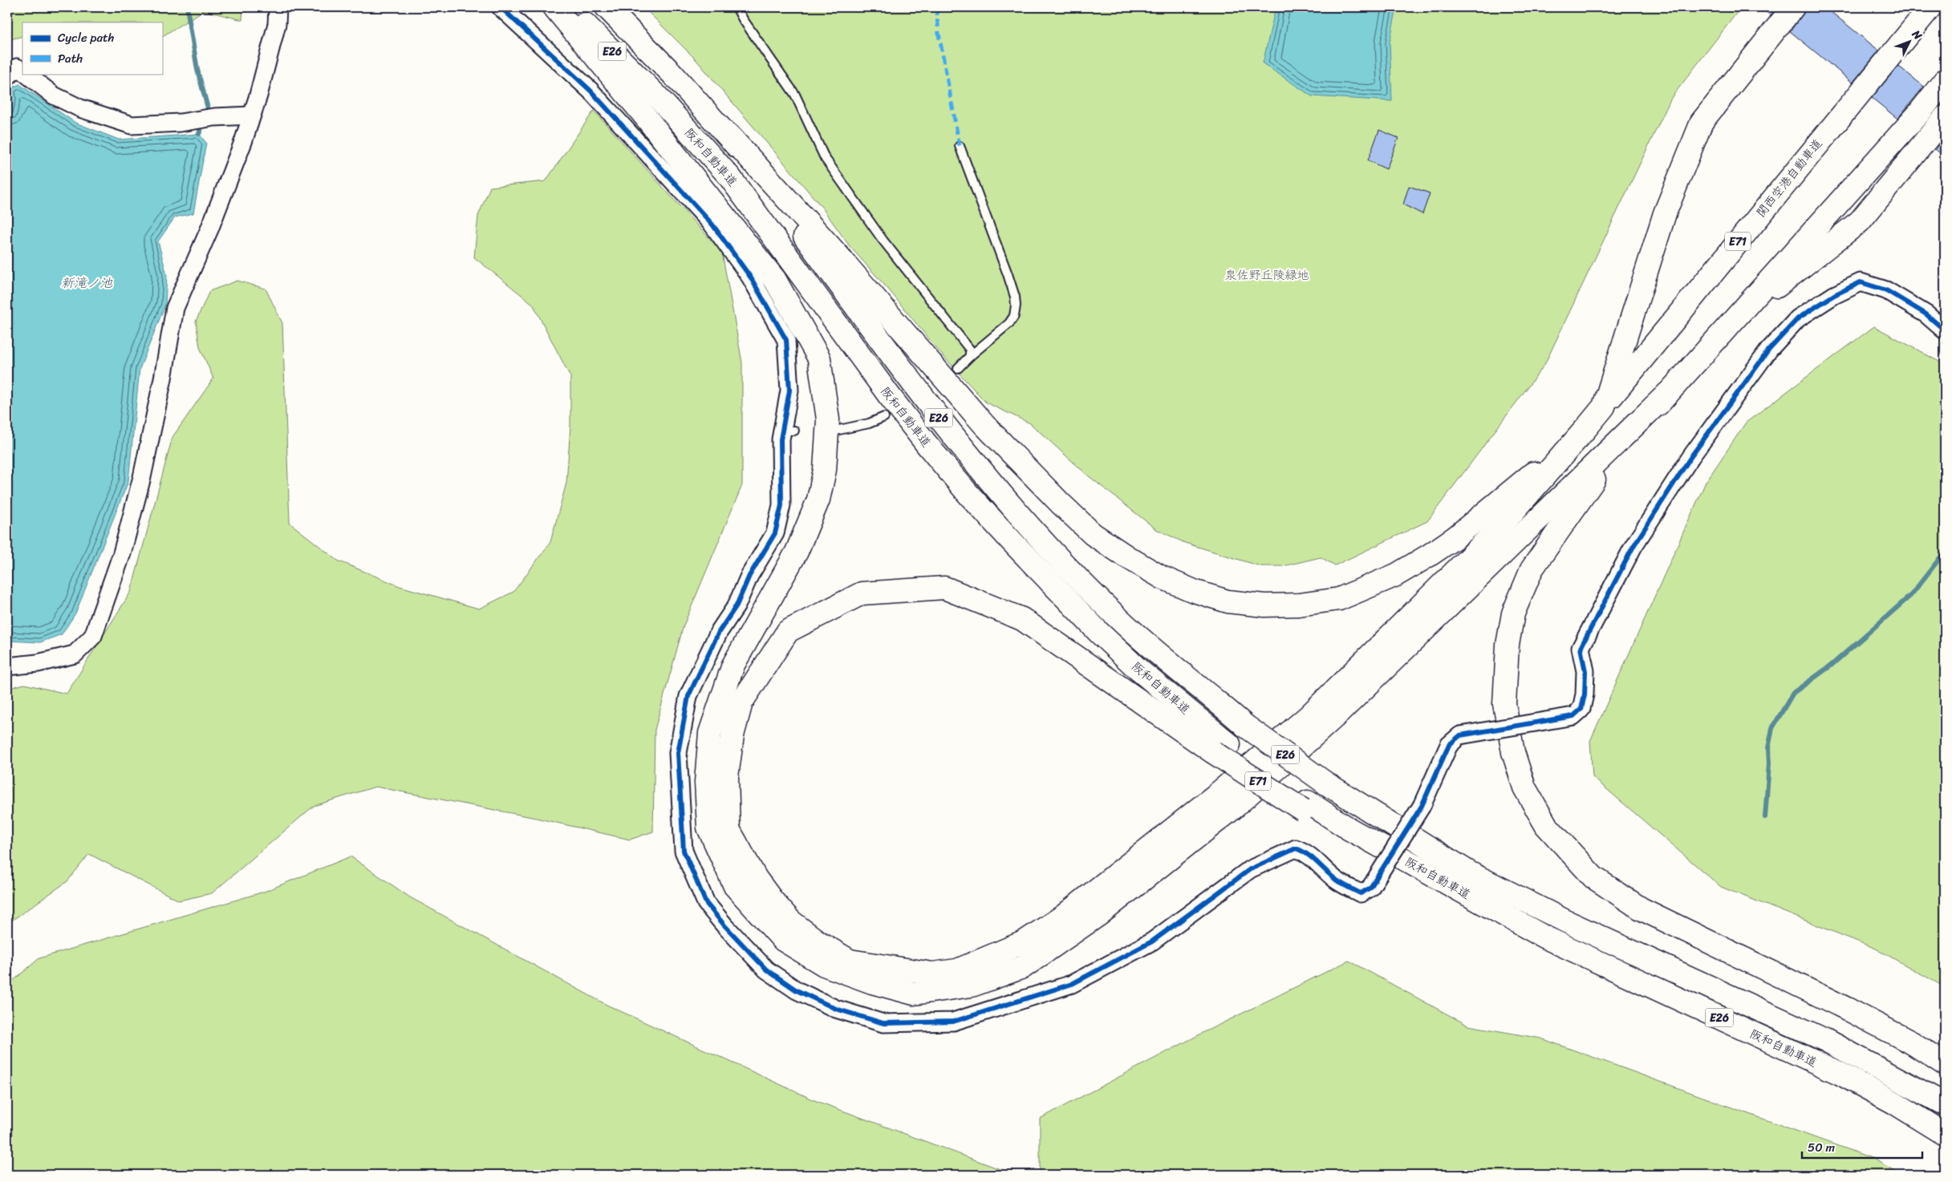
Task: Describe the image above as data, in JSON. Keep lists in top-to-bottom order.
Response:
{
  "streets": {
    "highway": [
      "E26",
      "阪和自動車道",
      "関西空港自動車道",
      "E71"
    ]
  },
  "water": ["新滝ノ池"],
  "parks": ["泉佐野丘陵緑地"],
  "legend": ["Cycle path", "Path"],
  "scale_bar": "50 m",
  "north": "top right"
}
